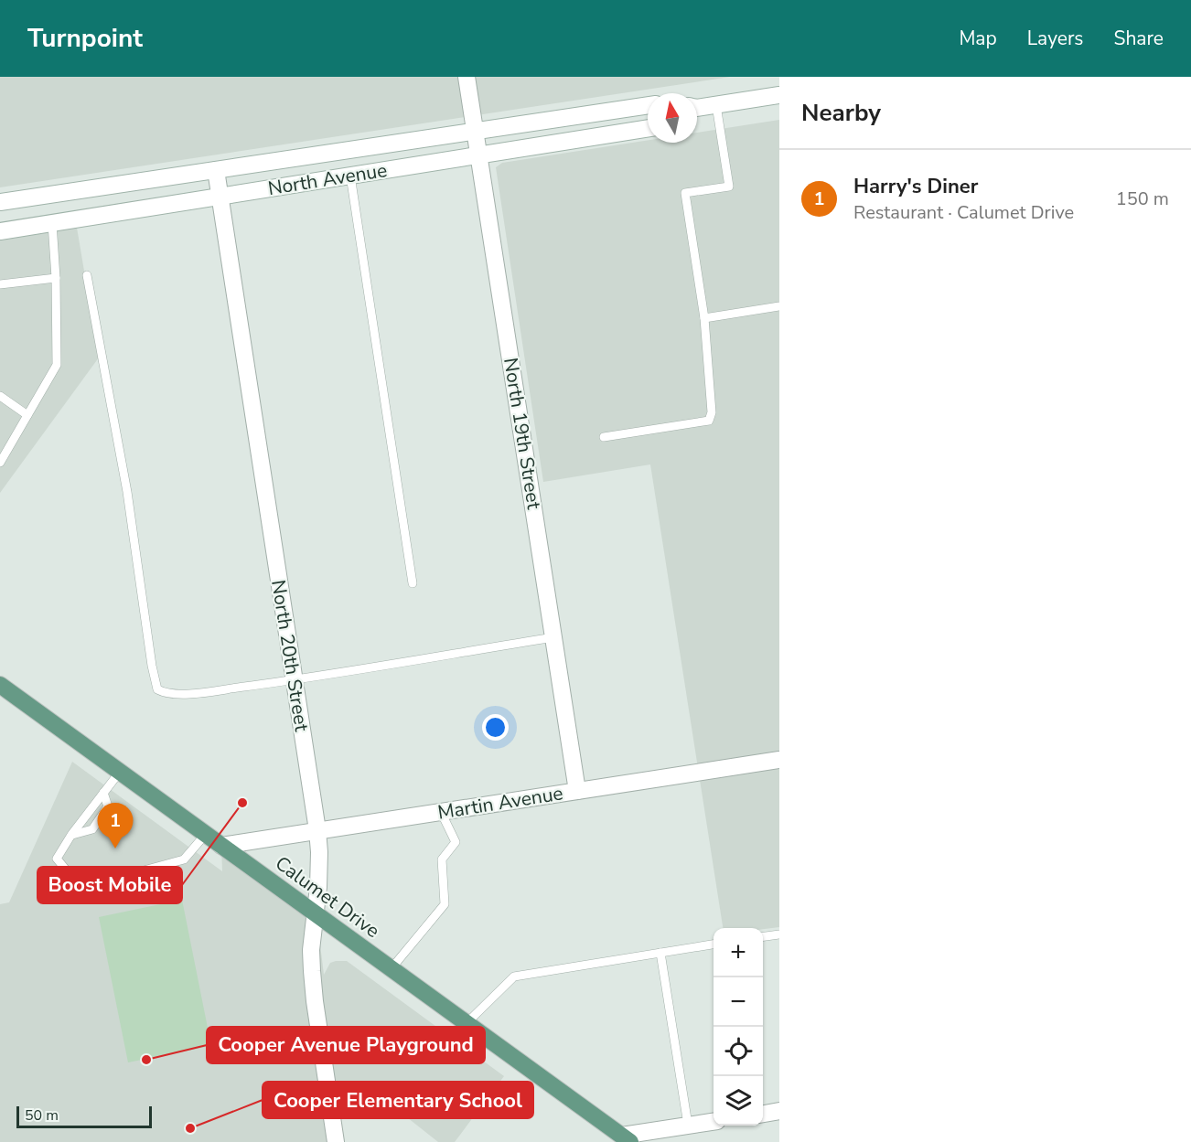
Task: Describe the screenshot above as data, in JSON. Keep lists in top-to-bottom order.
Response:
{
  "streets": {
    "main road": ["Calumet Drive"],
    "street": [
      "North Avenue",
      "North 19th Street",
      "North 20th Street",
      "Martin Avenue"
    ]
  },
  "crossings": [
    ["North Avenue", "North 19th Street"],
    ["North Avenue", "North 20th Street"],
    ["North 19th Street", "Martin Avenue"],
    ["North 20th Street", "Martin Avenue"],
    ["North 20th Street", "Calumet Drive"],
    ["Martin Avenue", "Calumet Drive"]
  ],
  "places": ["Boost Mobile", "Cooper Avenue Playground", "Cooper Elementary School"],
  "scale_bar": "50 m",
  "north": "top",
  "page": {
    "header": "Turnpoint",
    "nav": ["Map", "Layers", "Share"],
    "heading": "Nearby",
    "list": [
      {
        "mark": "1",
        "name": "Harry's Diner",
        "note": "Restaurant · Calumet Drive",
        "value": "150 m"
      }
    ],
    "pins": "1",
    "map_buttons": ["+", "−"],
    "scale": "50 m"
  }
}
